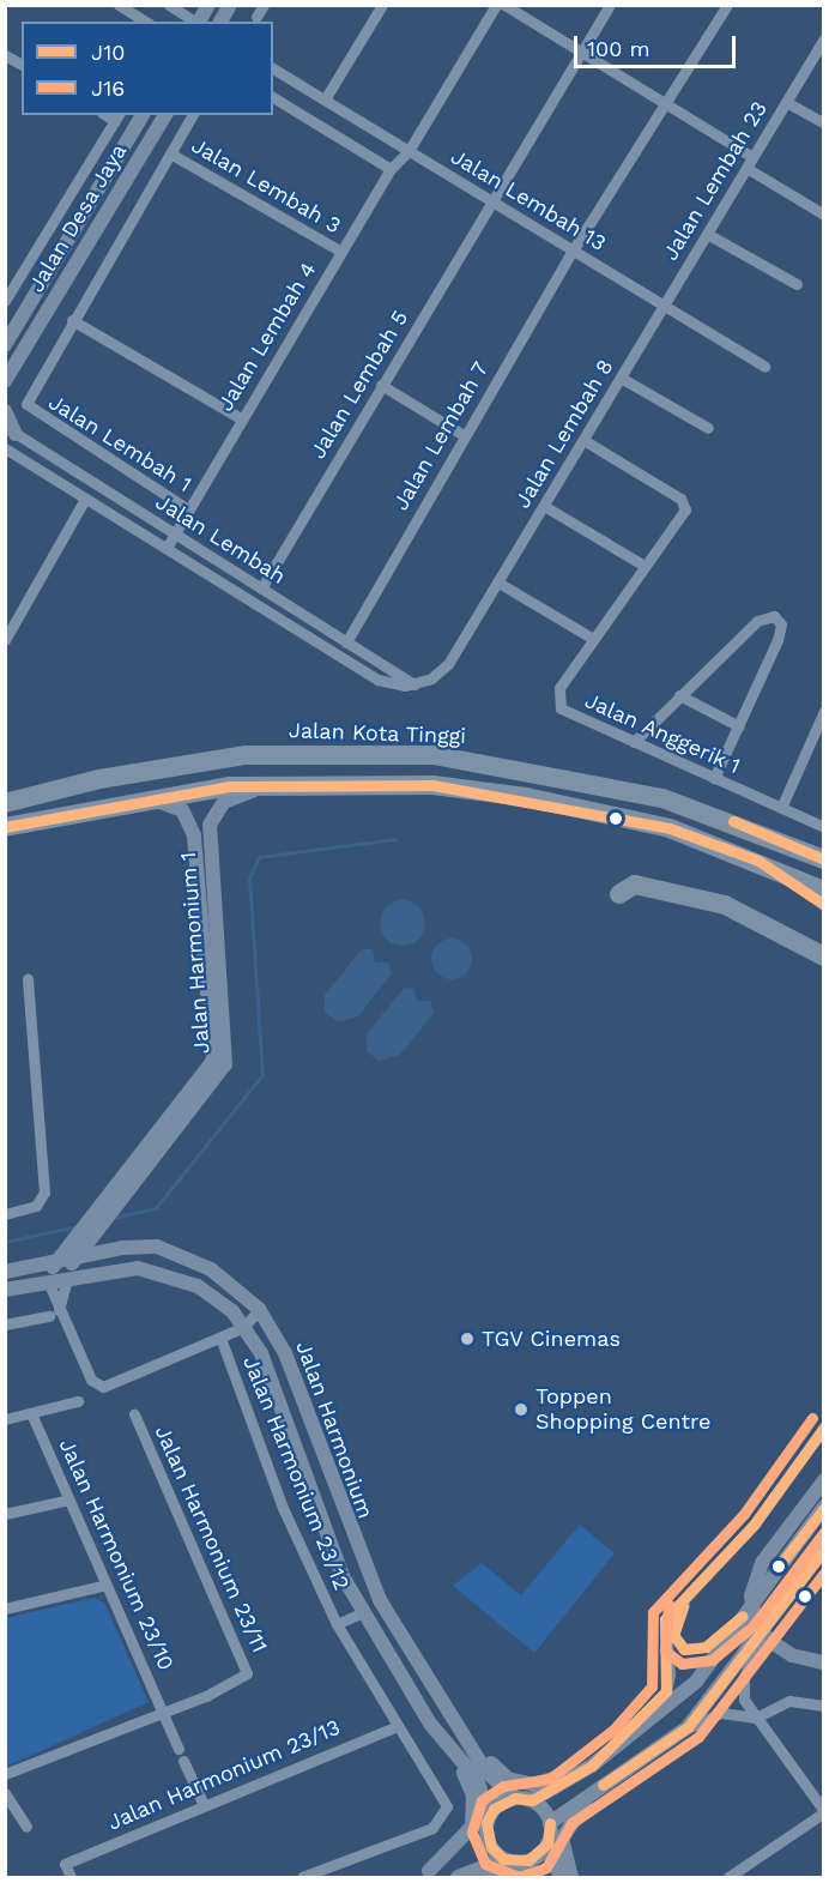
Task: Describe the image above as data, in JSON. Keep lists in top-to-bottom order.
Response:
{
  "streets": {
    "highway": ["Jalan Kota Tinggi"],
    "main road": ["Jalan Desa Jaya", "Jalan Harmonium 1", "Jalan Harmonium"],
    "street": [
      "Jalan Lembah 23",
      "Jalan Lembah 3",
      "Jalan Lembah 13",
      "Jalan Lembah 4",
      "Jalan Lembah 5",
      "Jalan Lembah 8",
      "Jalan Lembah 7",
      "Jalan Lembah 1",
      "Jalan Lembah",
      "Jalan Anggerik 1",
      "Jalan Harmonium 23/12",
      "Jalan Harmonium 23/11",
      "Jalan Harmonium 23/10",
      "Jalan Harmonium 23/13"
    ]
  },
  "crossings": [
    ["Jalan Lembah 23", "Jalan Lembah 13"],
    ["Jalan Lembah 23", "Jalan Lembah 8"],
    ["Jalan Lembah 3", "Jalan Lembah 4"],
    ["Jalan Lembah 3", "Jalan Lembah 1"],
    ["Jalan Lembah 13", "Jalan Lembah 4"],
    ["Jalan Lembah 13", "Jalan Lembah 5"],
    ["Jalan Lembah 13", "Jalan Lembah 8"],
    ["Jalan Lembah 13", "Jalan Lembah 7"],
    ["Jalan Lembah 4", "Jalan Lembah 1"],
    ["Jalan Lembah 4", "Jalan Lembah"],
    ["Jalan Lembah 5", "Jalan Lembah"],
    ["Jalan Lembah 7", "Jalan Lembah"],
    ["Jalan Harmonium 1", "Jalan Harmonium"],
    ["Jalan Harmonium", "Jalan Harmonium 23/12"],
    ["Jalan Harmonium 23/12", "Jalan Harmonium 23/13"],
    ["Jalan Harmonium 23/11", "Jalan Harmonium 23/10"]
  ],
  "places": ["TGV Cinemas", "Toppen Shopping Centre"],
  "lines": ["transit line J10", "transit line J16"],
  "legend": ["J10", "J16"],
  "scale_bar": "100 m"
}
